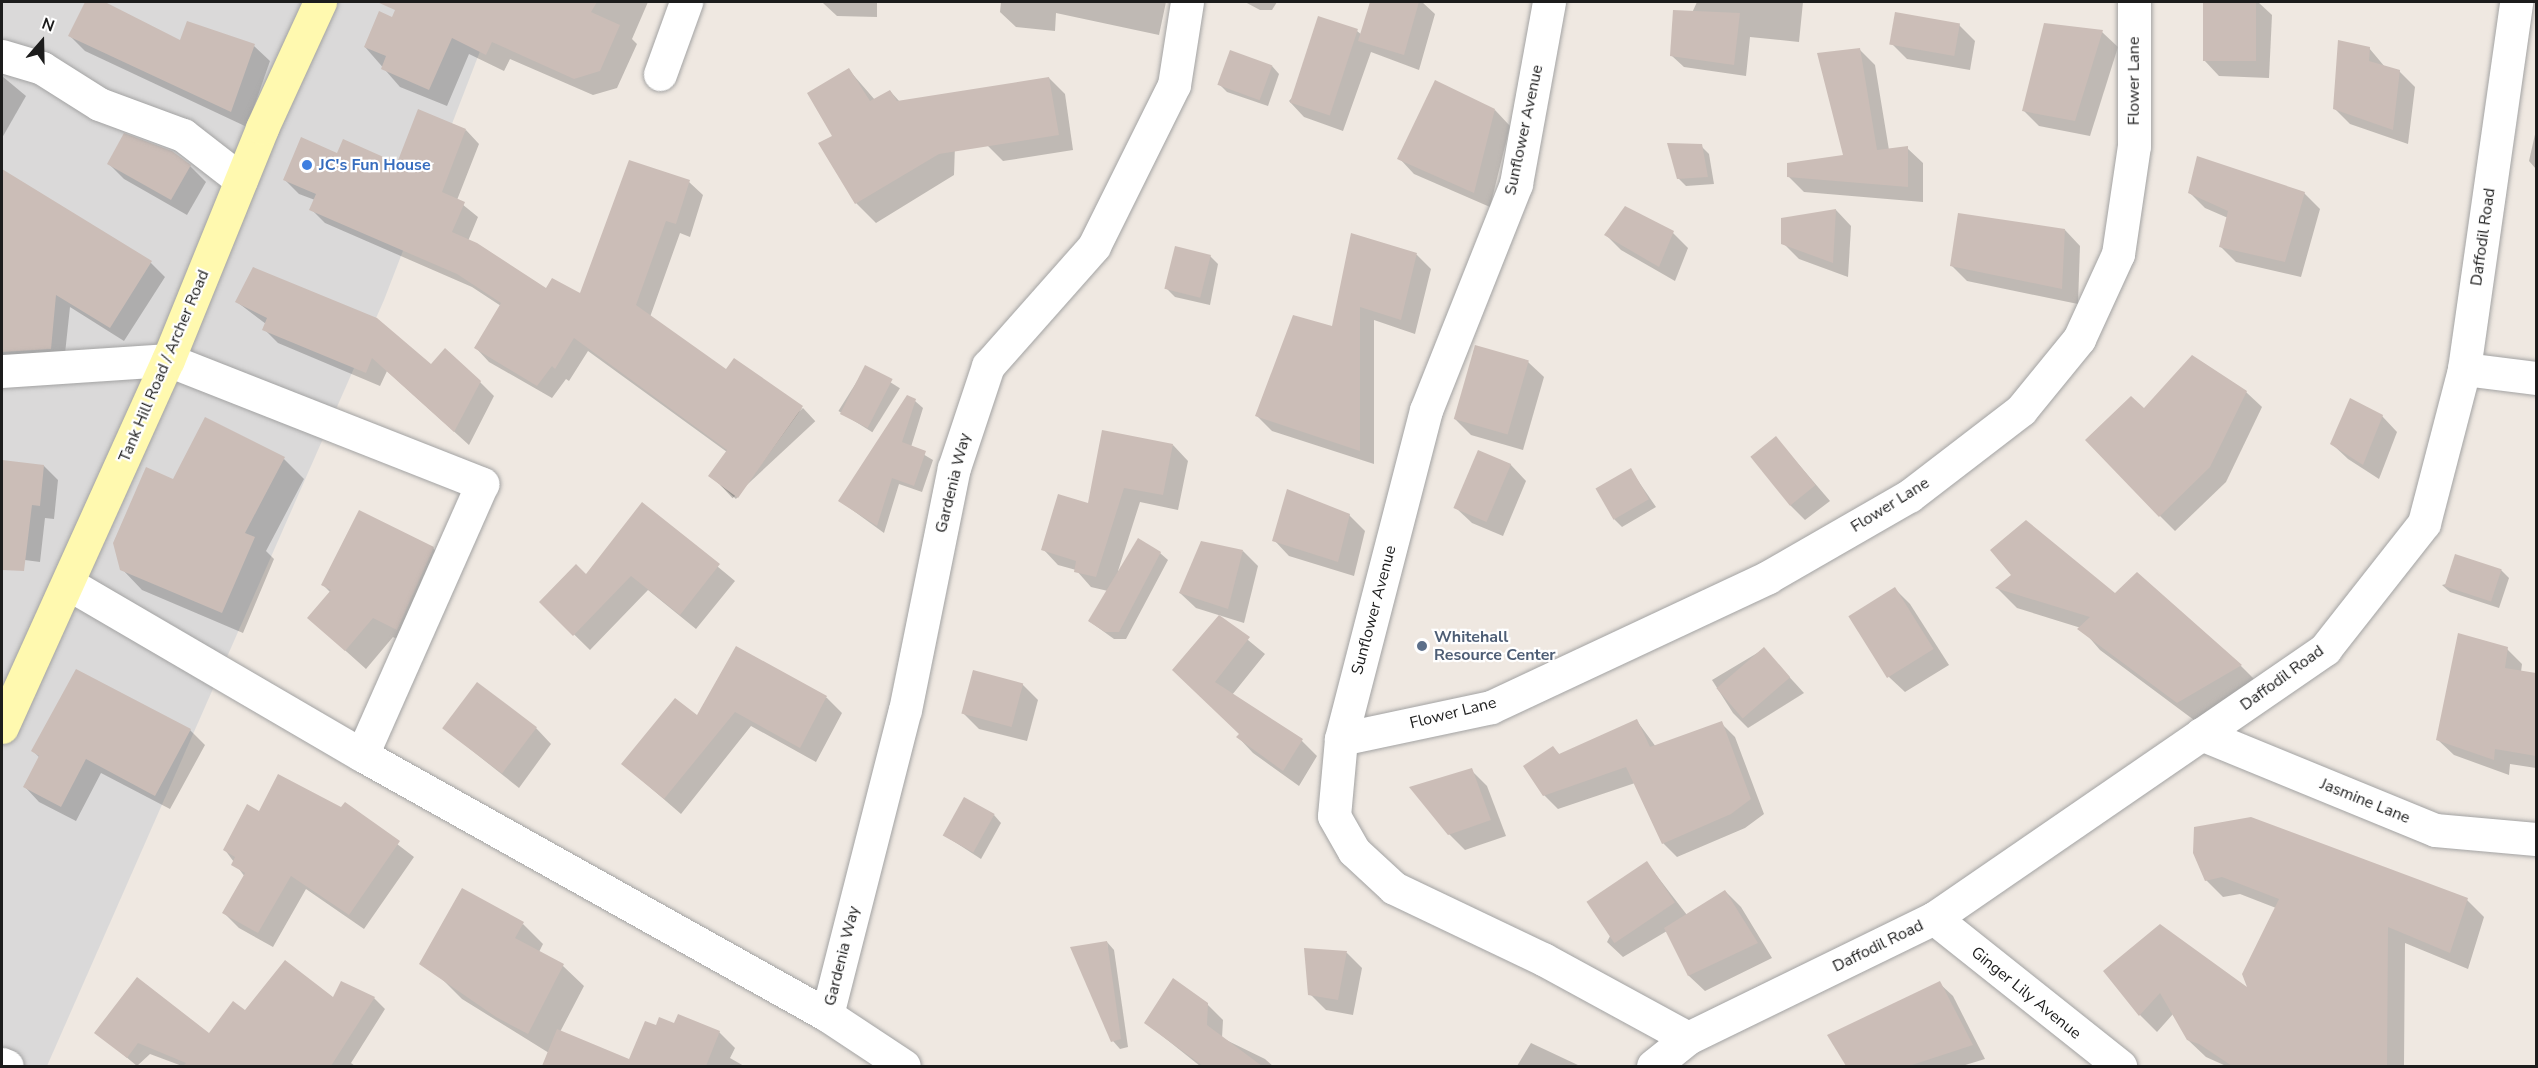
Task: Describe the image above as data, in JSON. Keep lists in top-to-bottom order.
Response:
{
  "streets": {
    "street": [
      "Flower Lane",
      "Sunflower Avenue",
      "Daffodil Road",
      "Tank Hill Road / Archer Road",
      "Gardenia Way",
      "Jasmine Lane",
      "Ginger Lily Avenue"
    ]
  },
  "crossings": [
    ["Flower Lane", "Sunflower Avenue"],
    ["Sunflower Avenue", "Daffodil Road"],
    ["Daffodil Road", "Jasmine Lane"],
    ["Daffodil Road", "Ginger Lily Avenue"]
  ],
  "places": ["JC's Fun House", "Whitehall Resource Center"],
  "north": "top"
}
